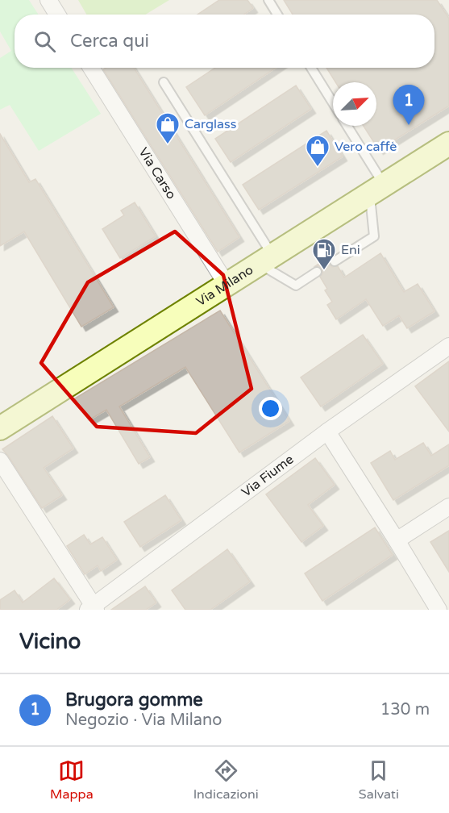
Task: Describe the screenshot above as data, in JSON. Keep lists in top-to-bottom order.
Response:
{
  "streets": {
    "main road": ["Via Milano"],
    "street": ["Via Carso", "Via Fiume"]
  },
  "crossings": [
    ["Via Carso", "Via Milano"]
  ],
  "places": {
    "shop": ["Carglass", "Vero caffè"],
    "fuel station": ["Eni"]
  },
  "north": "top right",
  "page": {
    "search": "Cerca qui",
    "pins": "1",
    "heading": "Vicino",
    "list": [
      {
        "mark": "1",
        "name": "Brugora gomme",
        "note": "Negozio · Via Milano",
        "value": "130 m"
      }
    ],
    "nav": ["Mappa", "Indicazioni", "Salvati"]
  }
}
